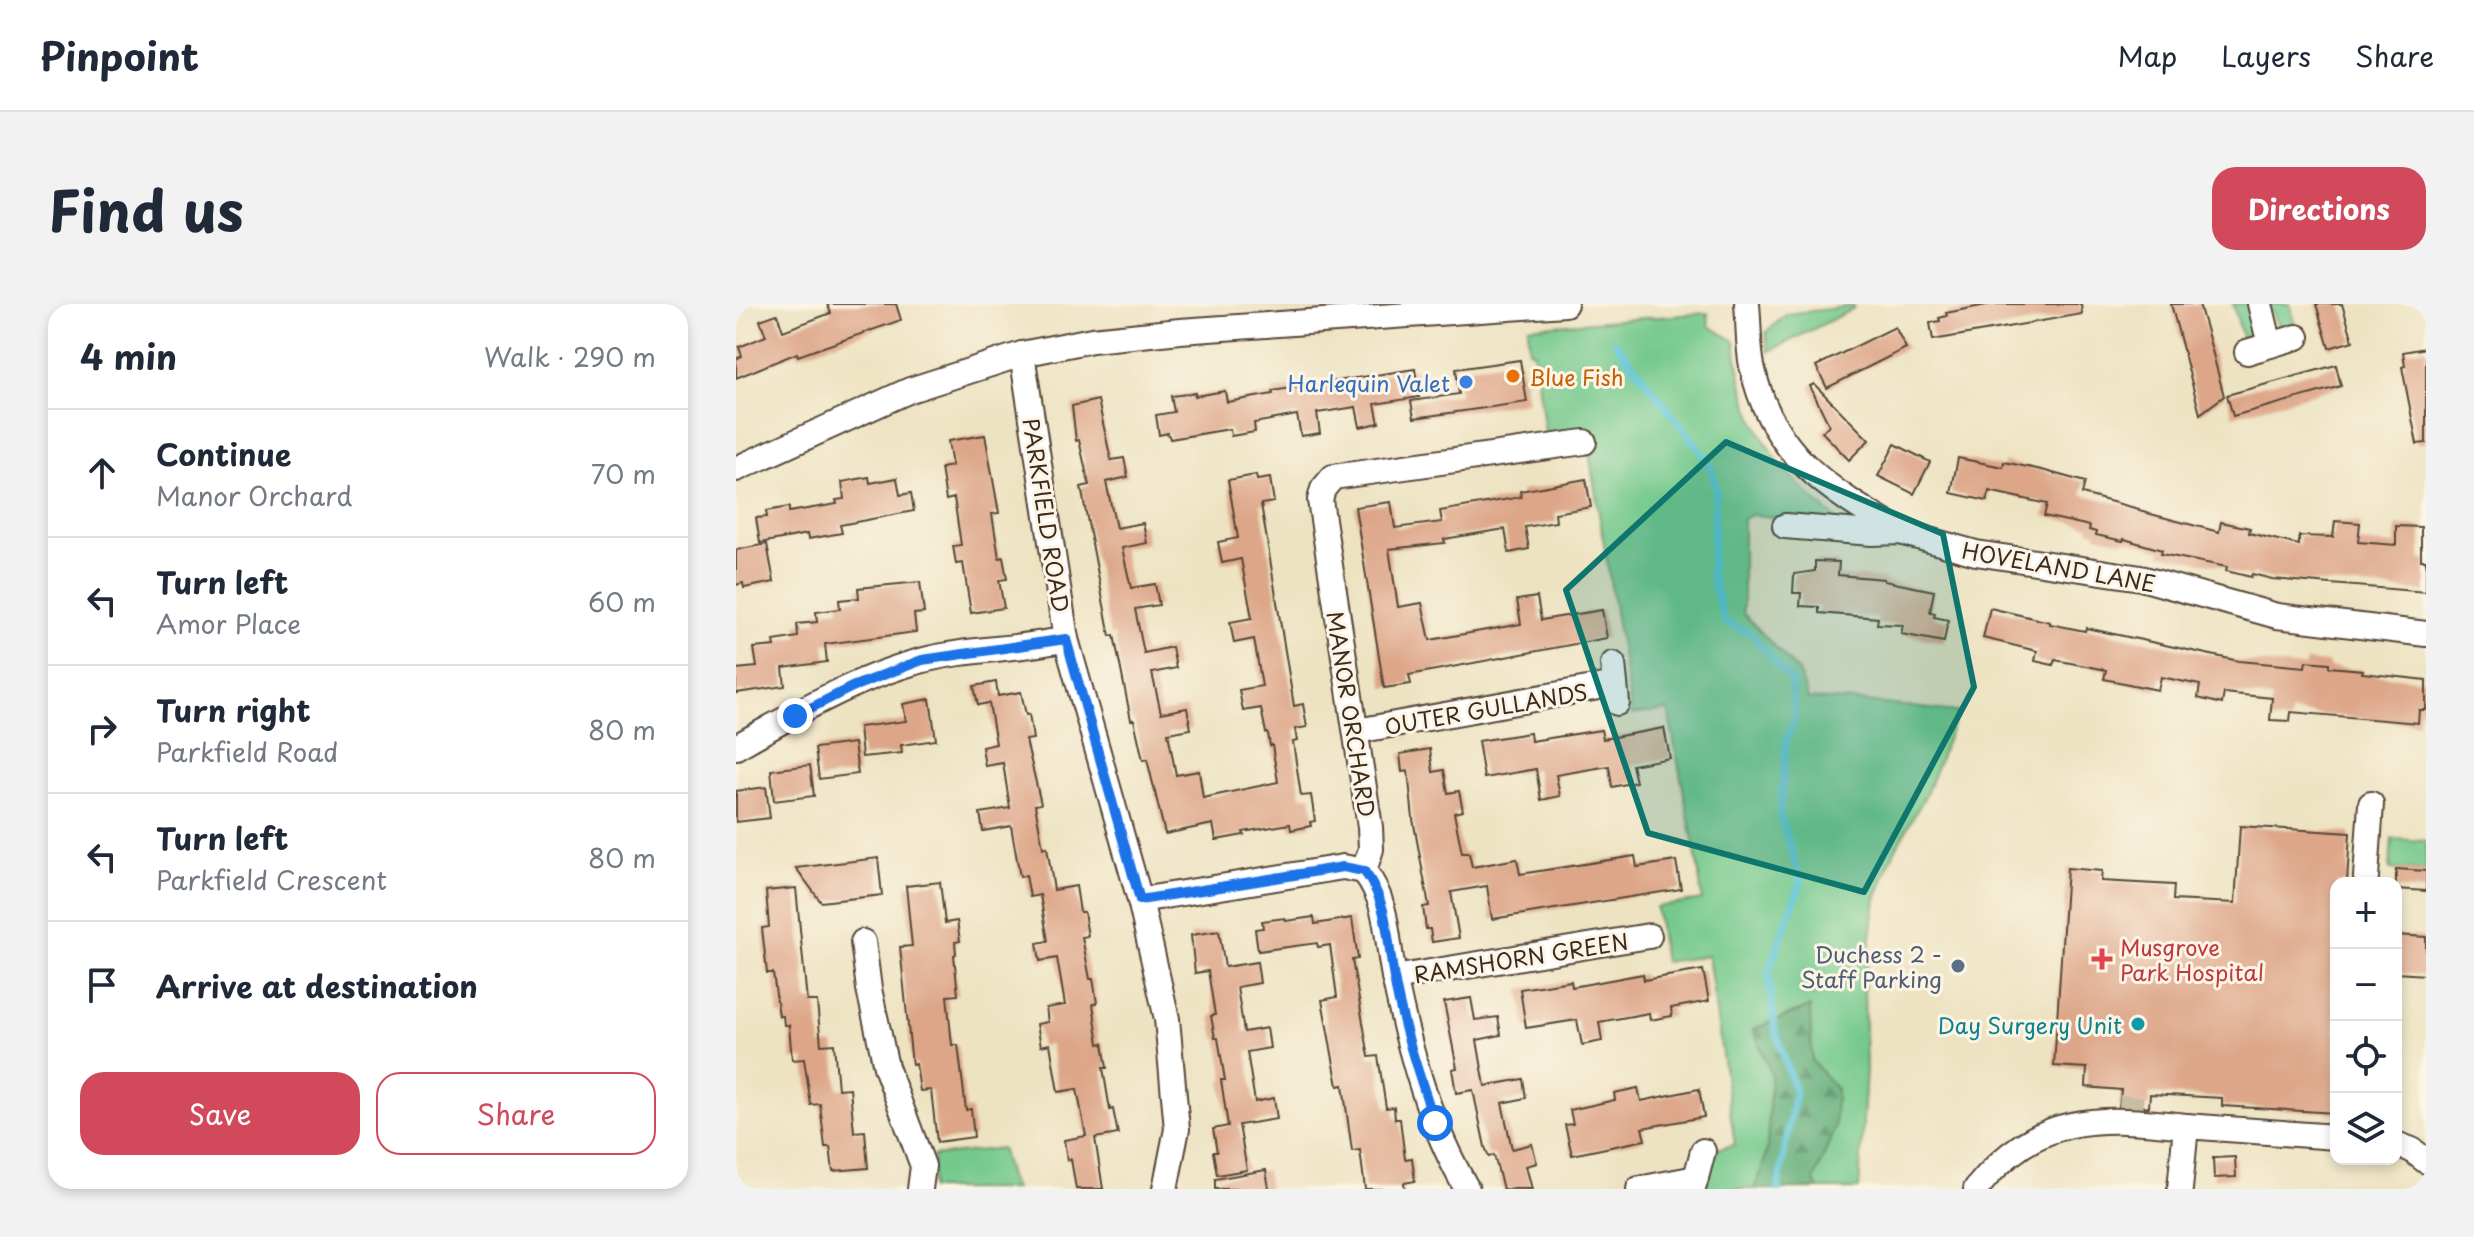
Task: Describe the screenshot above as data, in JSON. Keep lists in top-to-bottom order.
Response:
{
  "streets": {
    "street": [
      "PARKFIELD ROAD",
      "HOVELAND LANE",
      "OUTER GULLANDS",
      "MANOR ORCHARD",
      "RAMSHORN GREEN"
    ]
  },
  "crossings": [
    ["OUTER GULLANDS", "MANOR ORCHARD"]
  ],
  "places": {
    "other": [
      "Blue Fish",
      "Harlequin Valet",
      "Duchess 2 - Staff Parking",
      "Day Surgery Unit"
    ],
    "health": ["Musgrove Park Hospital"]
  },
  "page": {
    "header": "Pinpoint",
    "nav": ["Map", "Layers", "Share"],
    "title": "Find us",
    "buttons": [
      "Directions",
      ["Save", "Share"]
    ],
    "heading": ["4 min", "Walk · 290 m"],
    "list": [
      ["Continue", "Manor Orchard", "70 m"],
      ["Turn left", "Amor Place", "60 m"],
      ["Turn right", "Parkfield Road", "80 m"],
      ["Turn left", "Parkfield Crescent", "80 m"],
      "Arrive at destination"
    ],
    "map_buttons": ["+", "−"]
  }
}
